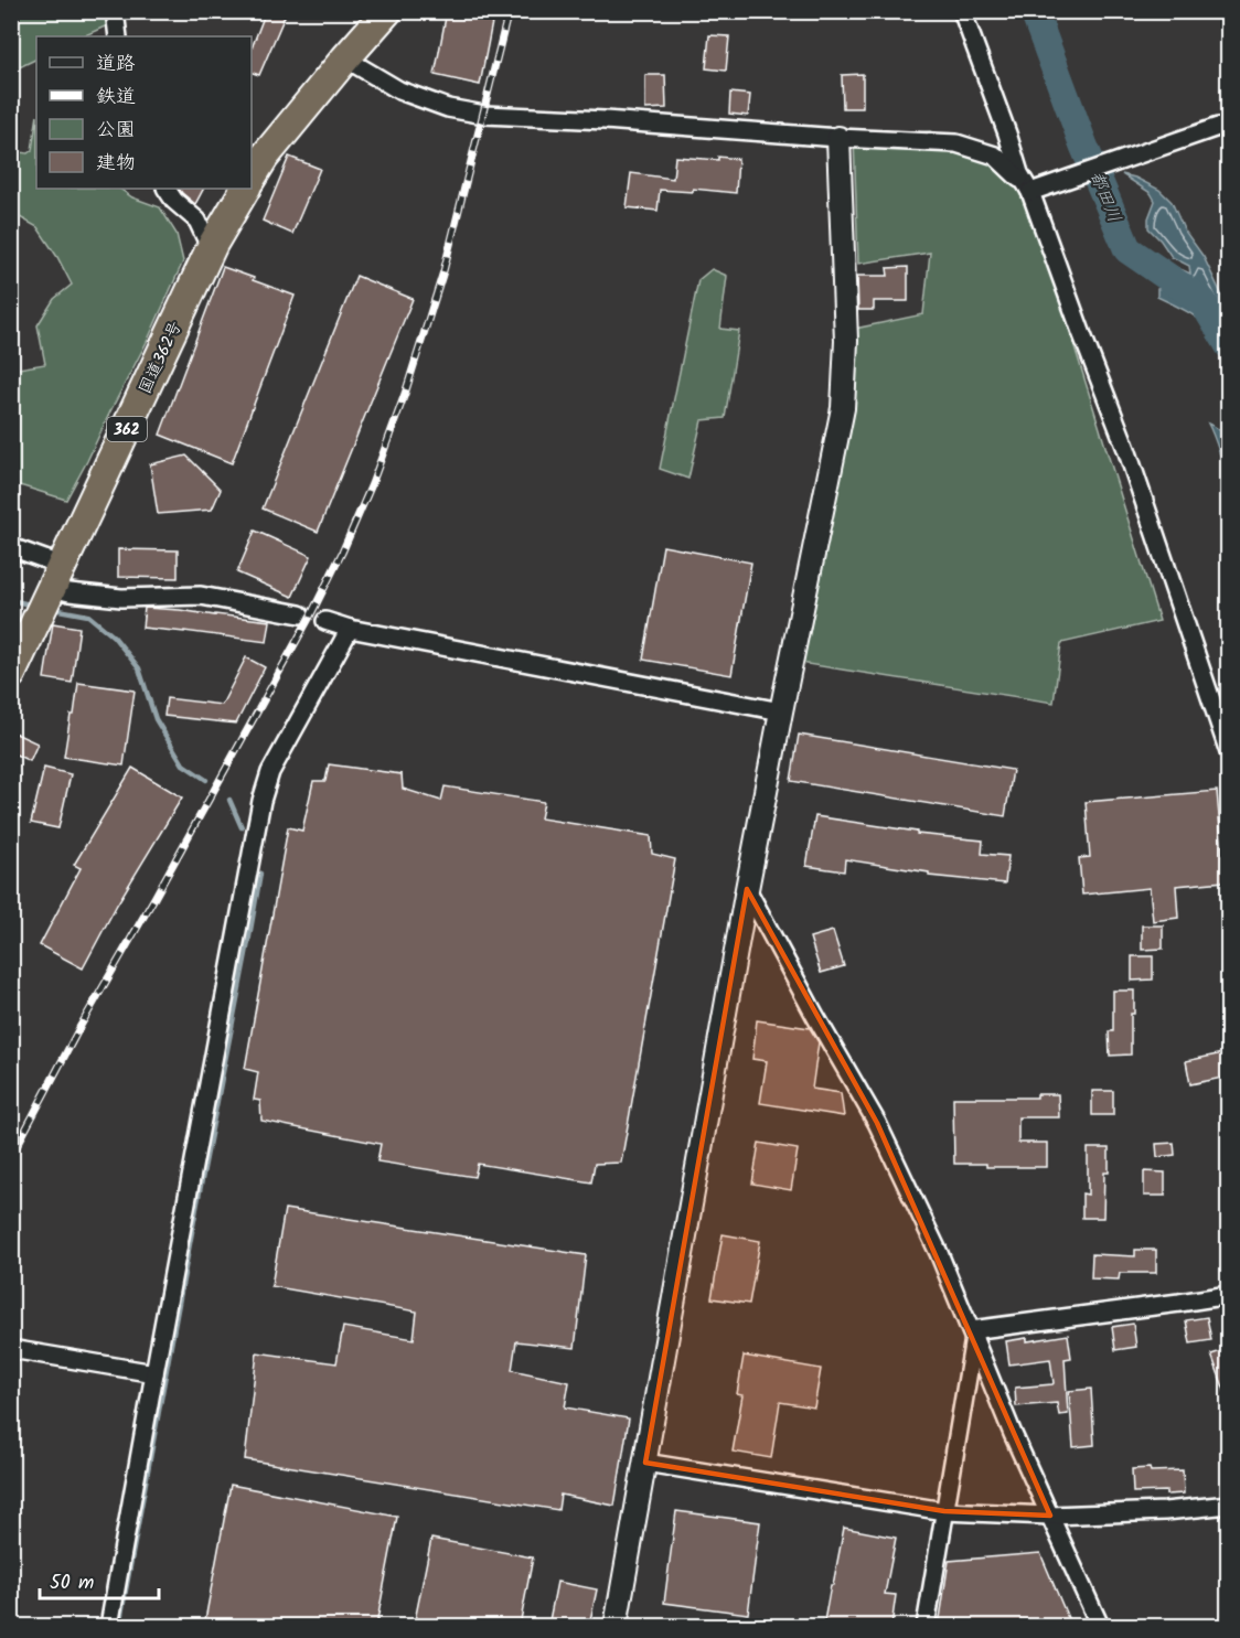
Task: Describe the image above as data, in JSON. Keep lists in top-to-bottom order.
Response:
{
  "streets": {
    "highway": ["国道362号", "362"]
  },
  "water": ["都田川"],
  "legend": [
    "道路",
    "鉄道",
    "公園",
    "建物"
  ],
  "scale_bar": "50 m"
}
